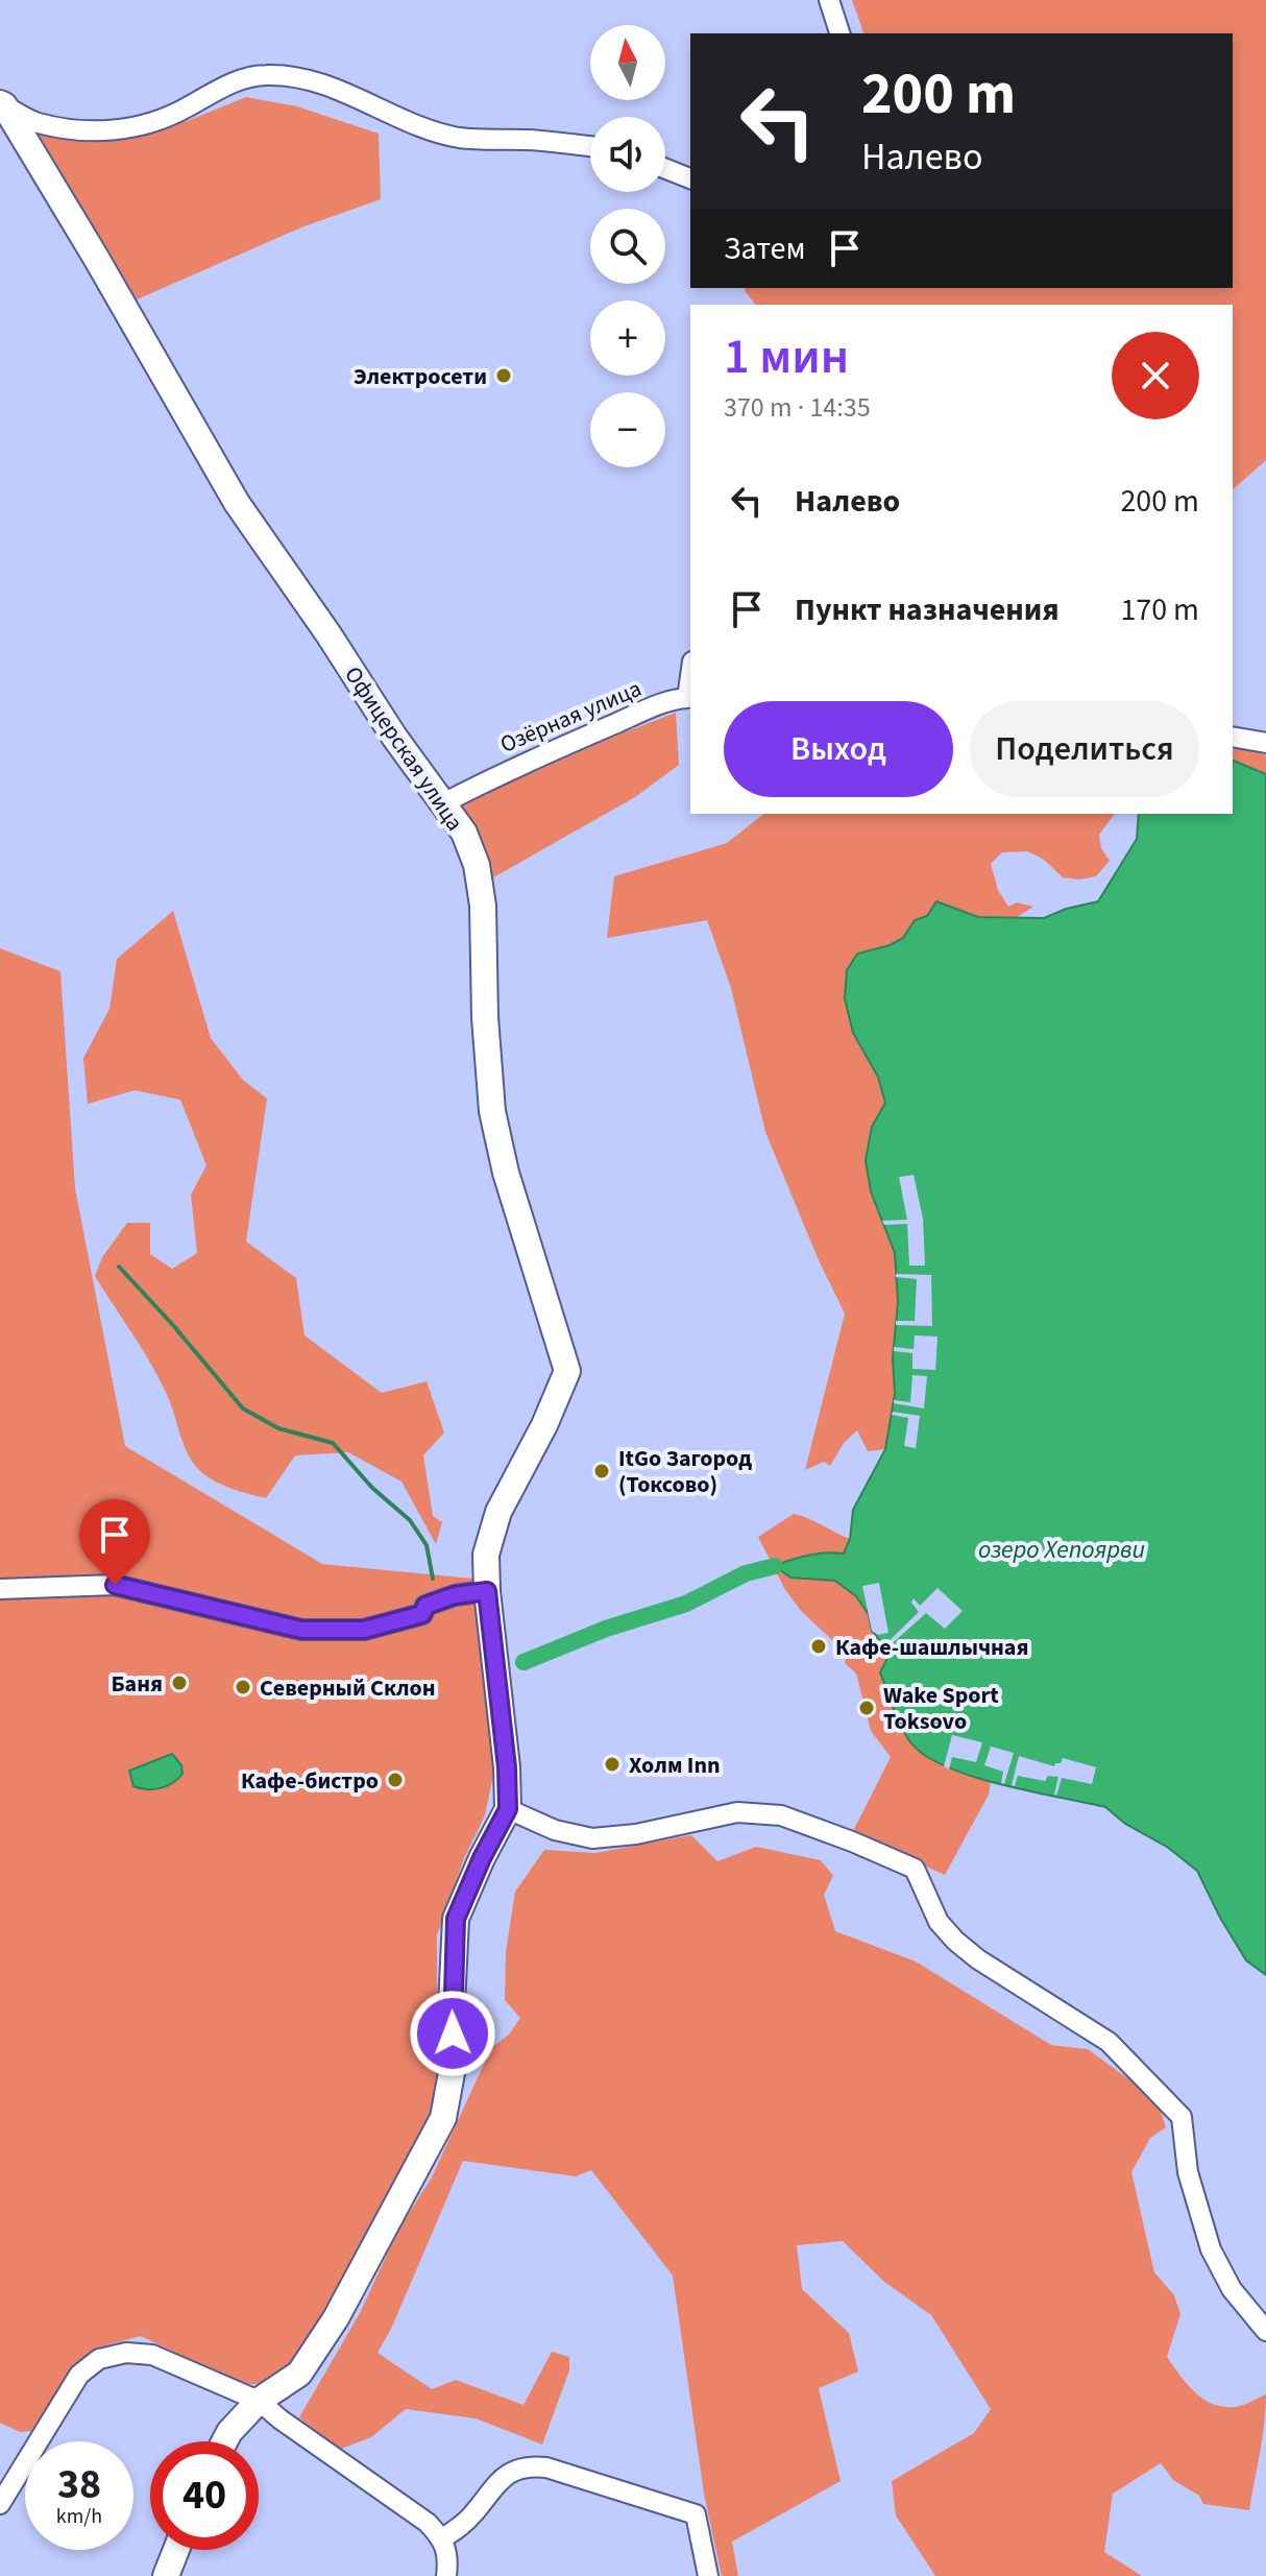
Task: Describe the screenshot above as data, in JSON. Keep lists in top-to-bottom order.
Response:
{
  "streets": {
    "street": ["Озёрная улица", "Офицерская улица"]
  },
  "crossings": [
    ["Озёрная улица", "Офицерская улица"]
  ],
  "water": ["озеро Хепоярви"],
  "places": [
    "Электросети",
    "ItGo Загород (Токсово)",
    "Кафе-шашлычная",
    "Баня",
    "Северный Склон",
    "Wake Sport Toksovo",
    "Холм Inn",
    "Кафе-бистро"
  ],
  "north": "top",
  "page": {
    "map_buttons": ["+", "−"],
    "turn": ["200 m", "Налево"],
    "then": "Затем",
    "heading": ["1 мин", "370 m · 14:35"],
    "list": [
      {
        "name": "Налево",
        "value": "200 m"
      },
      {
        "name": "Пункт назначения",
        "value": "170 m"
      }
    ],
    "buttons": ["Выход", "Поделиться"],
    "speed": "38 km/h",
    "limit": "40"
  }
}
